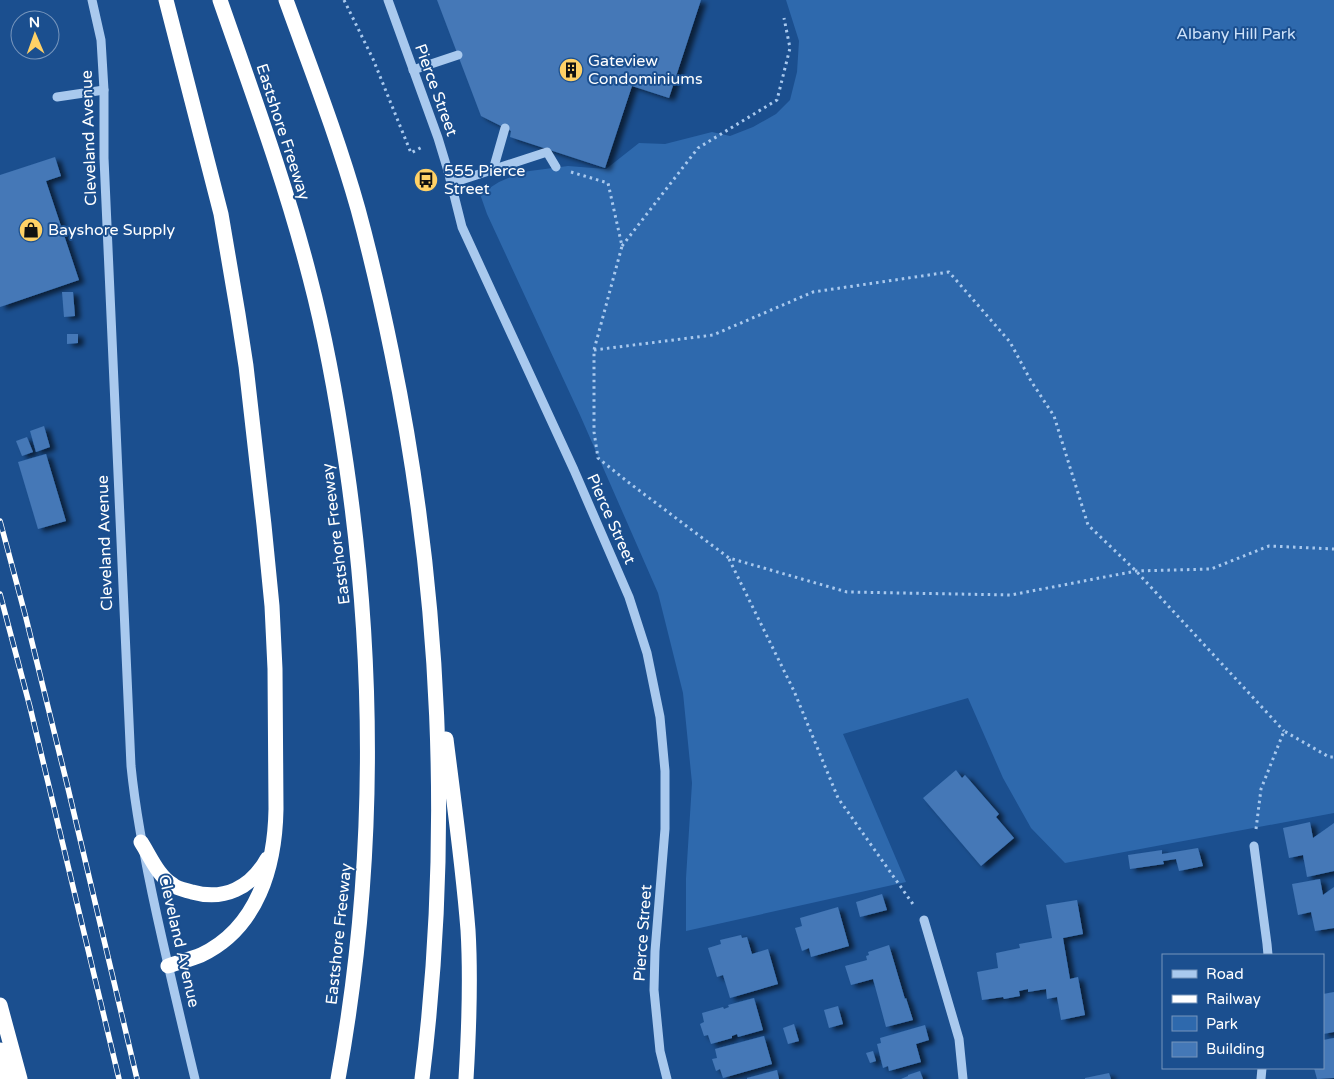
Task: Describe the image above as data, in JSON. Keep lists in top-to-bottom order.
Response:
{
  "streets": {
    "highway": ["Eastshore Freeway"],
    "street": ["Pierce Street", "Cleveland Avenue"]
  },
  "parks": ["Albany Hill Park"],
  "places": {
    "building": ["Gateview Condominiums"],
    "bus stop": ["555 Pierce Street"],
    "shop": ["Bayshore Supply"]
  },
  "legend": [
    "Road",
    "Railway",
    "Park",
    "Building"
  ],
  "north": "top"
}
